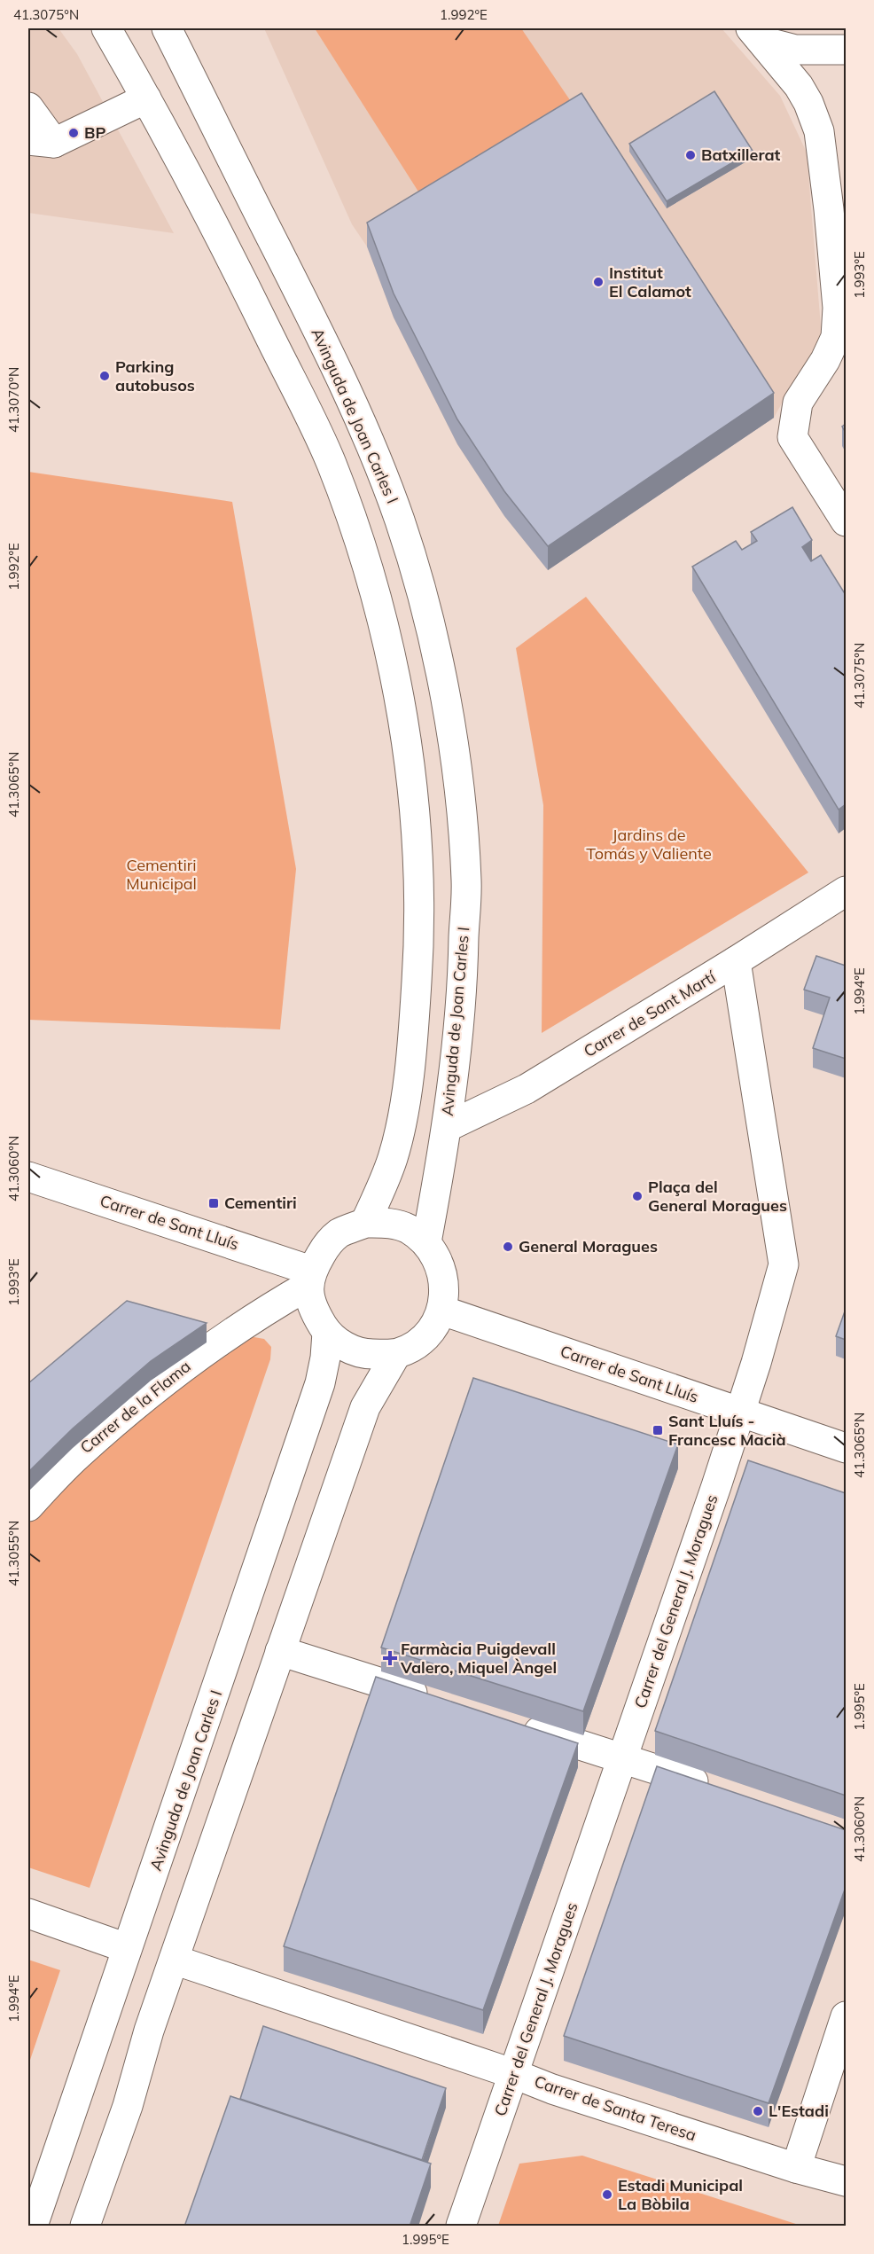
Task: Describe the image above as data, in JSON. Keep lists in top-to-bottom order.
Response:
{
  "streets": {
    "street": [
      "Avinguda de Joan Carles I",
      "Carrer de Sant Martí",
      "Carrer de Sant Lluís",
      "Carrer de la Flama",
      "Carrer del General J. Moragues",
      "Carrer de Santa Teresa"
    ]
  },
  "crossings": [
    ["Avinguda de Joan Carles I", "Carrer de Sant Martí"],
    ["Avinguda de Joan Carles I", "Carrer de Sant Lluís"],
    ["Avinguda de Joan Carles I", "Carrer de la Flama"],
    ["Carrer de Sant Martí", "Carrer del General J. Moragues"],
    ["Carrer de Sant Lluís", "Carrer de la Flama"],
    ["Carrer de Sant Lluís", "Carrer del General J. Moragues"],
    ["Carrer del General J. Moragues", "Carrer de Santa Teresa"]
  ],
  "parks": ["Jardins de Tomás y Valiente", "Cementiri Municipal"],
  "places": {
    "other": [
      "BP",
      "Batxillerat",
      "Institut El Calamot",
      "Parking autobusos",
      "Plaça del General Moragues",
      "General Moragues",
      "L'Estadi",
      "Estadi Municipal La Bòbila"
    ],
    "transit": ["Cementiri", "Sant Lluís - Francesc Macià"],
    "health": ["Farmàcia Puigdevall Valero, Miquel Àngel"]
  },
  "coordinates": [
    "41.3075°N",
    "1.992°E",
    "1.993°E",
    "41.3070°N",
    "41.3065°N",
    "1.994°E",
    "41.3060°N",
    "41.3055°N",
    "1.995°E"
  ]
}
